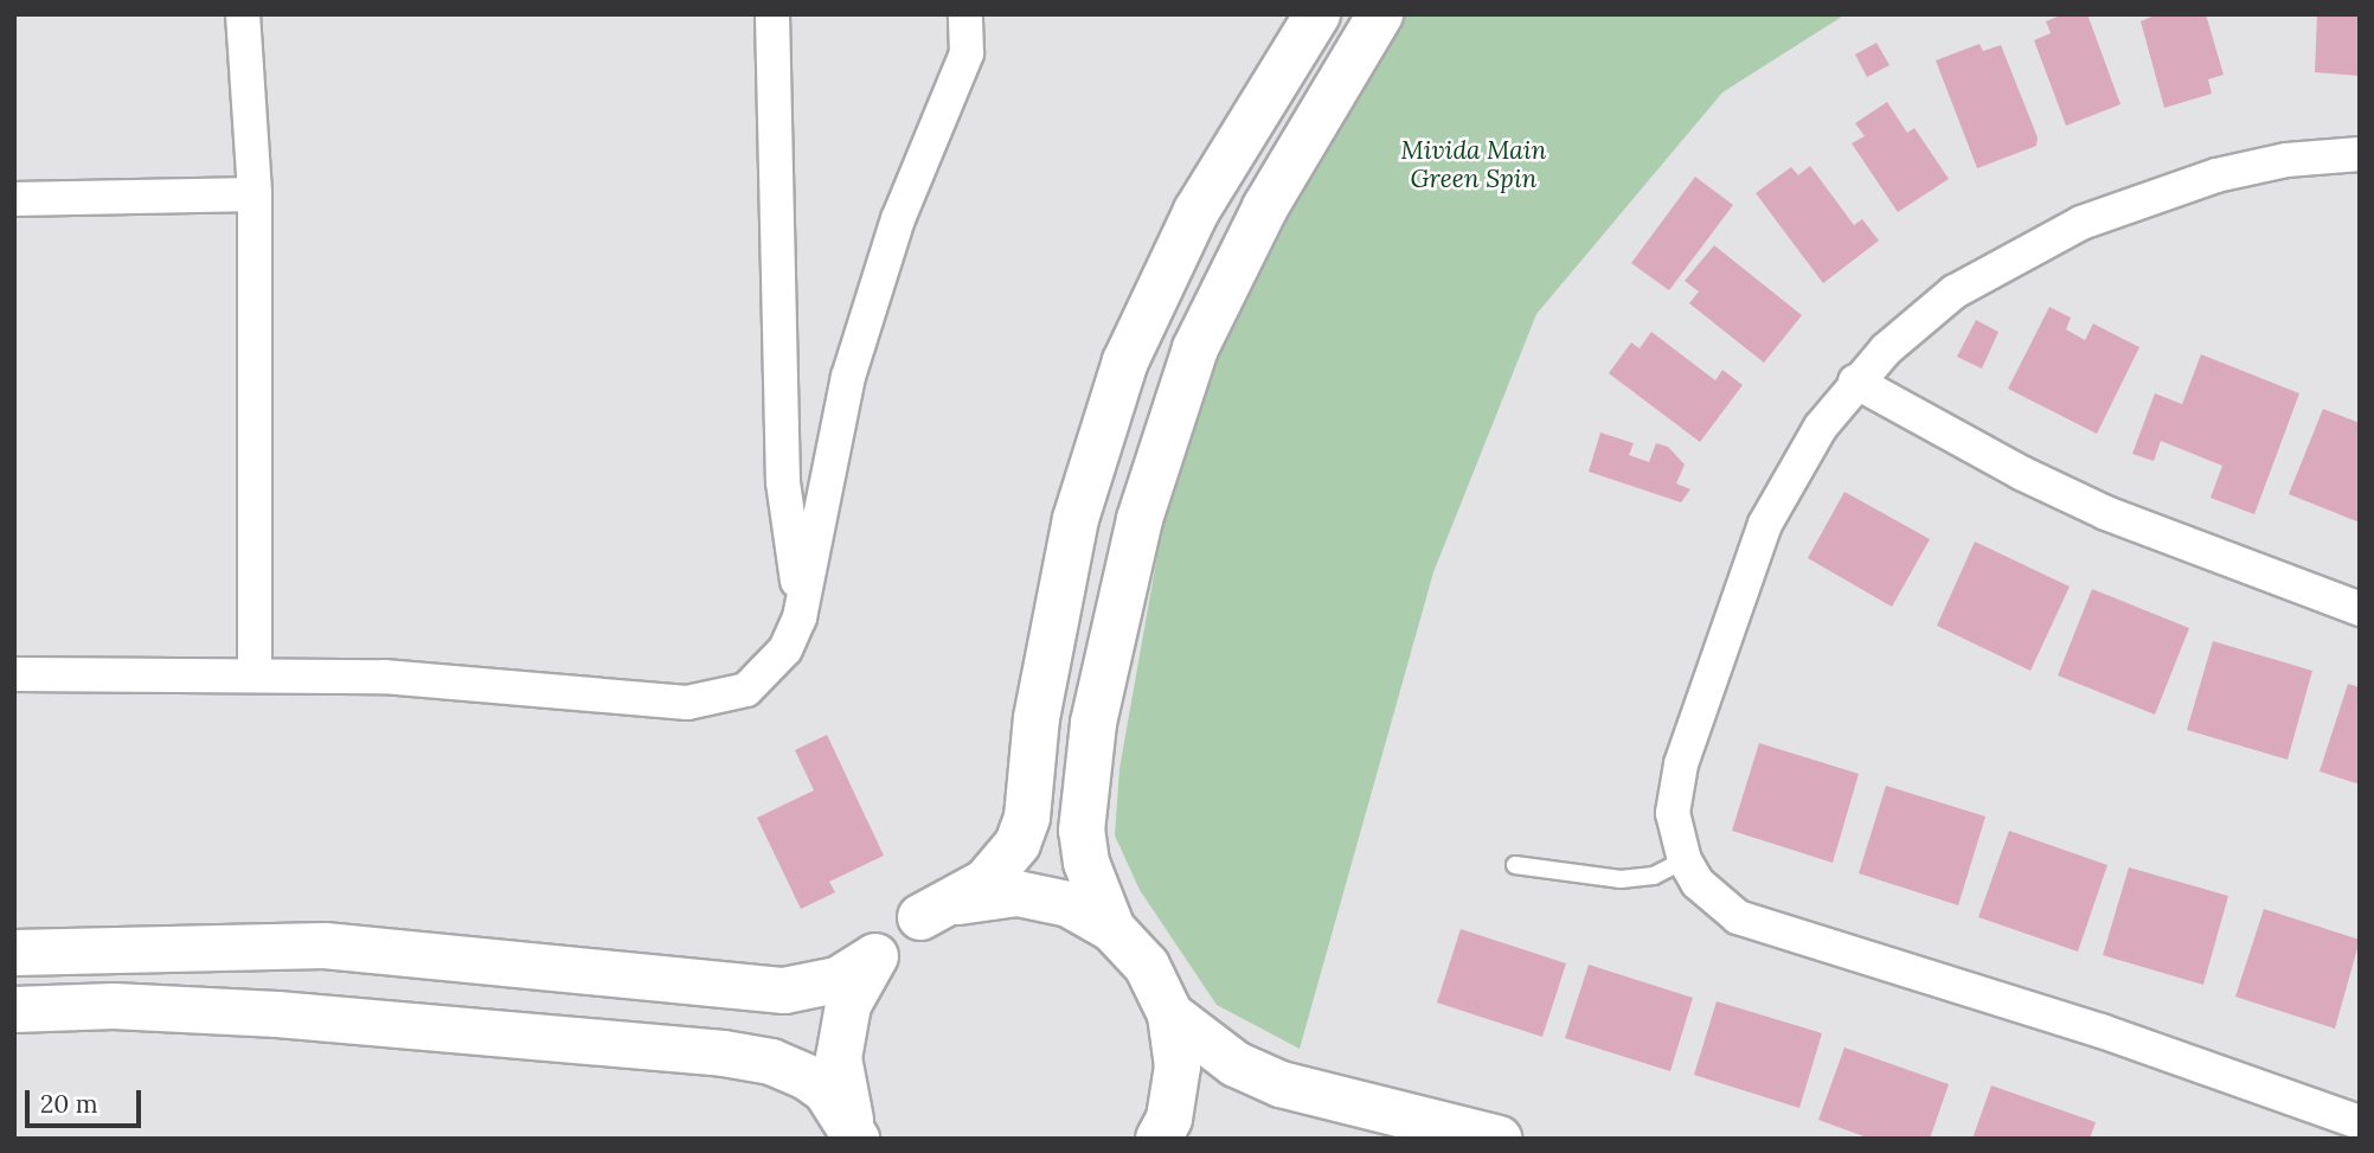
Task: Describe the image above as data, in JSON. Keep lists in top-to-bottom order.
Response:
{
  "parks": ["Mivida Main Green Spin"],
  "scale_bar": "20 m"
}
